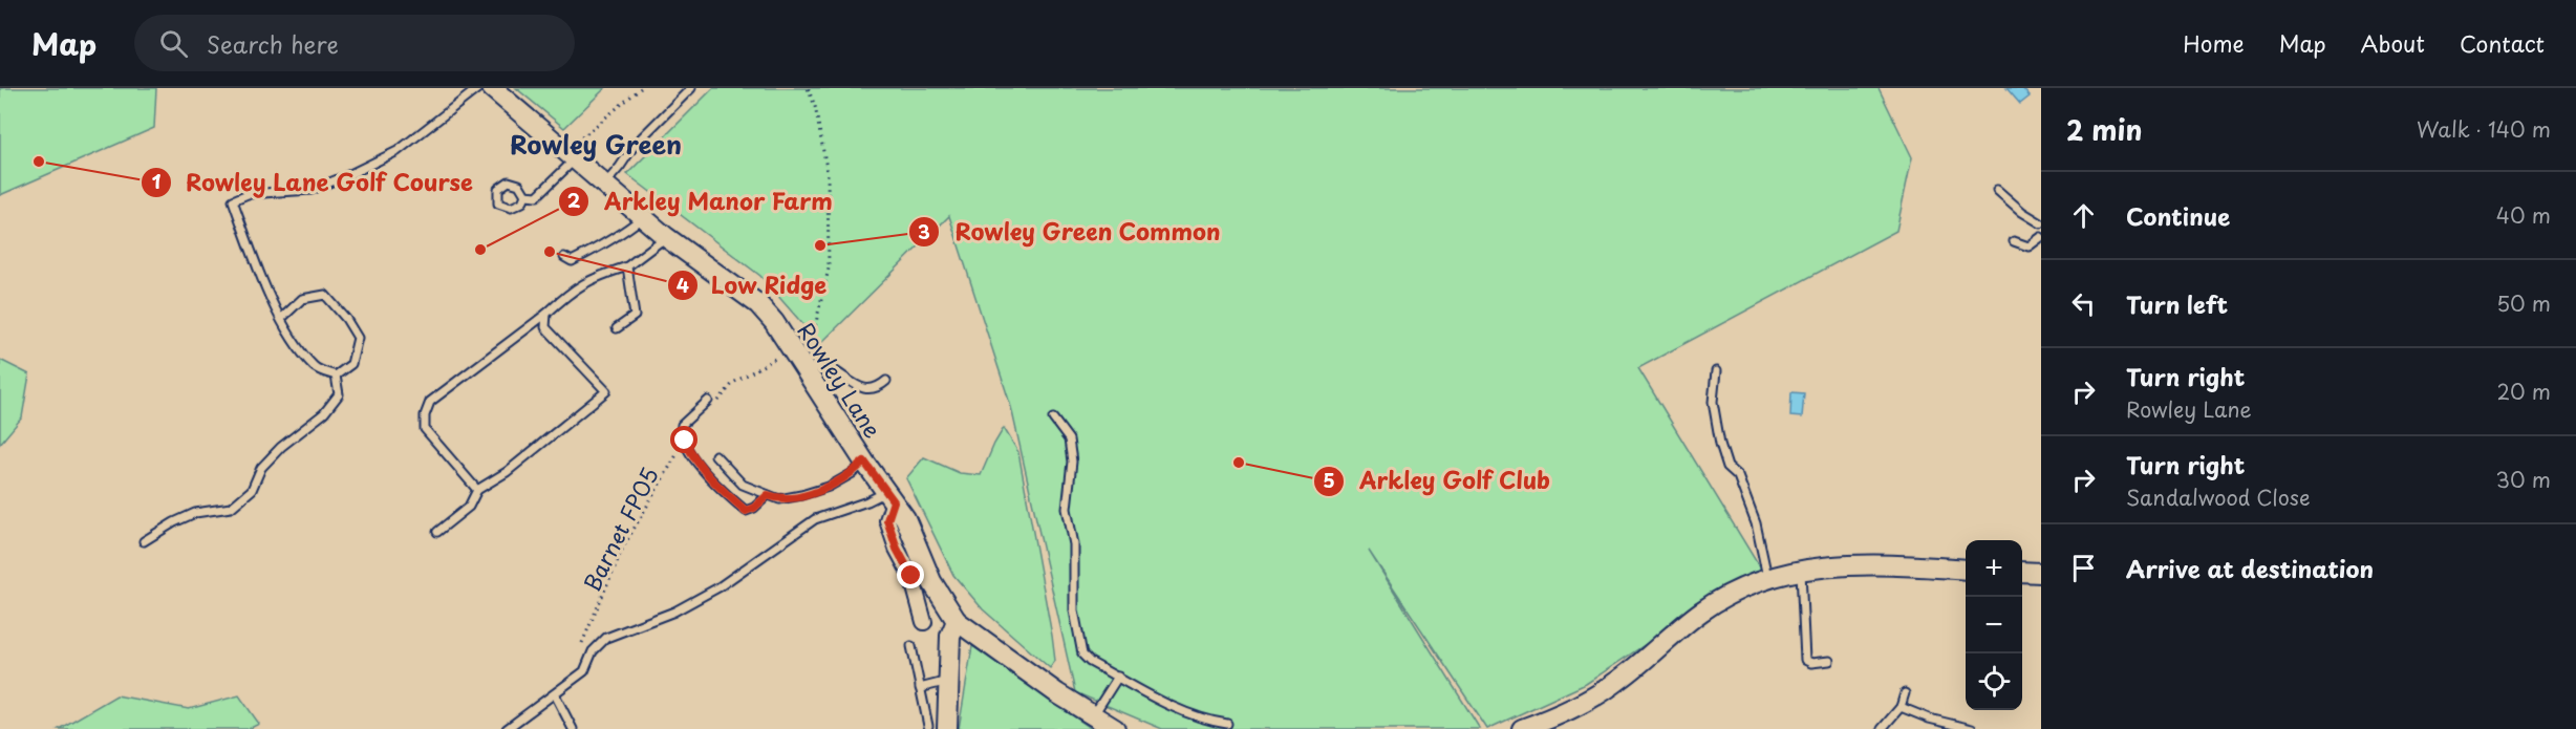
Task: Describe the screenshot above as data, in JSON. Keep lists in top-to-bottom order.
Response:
{
  "streets": {
    "street": ["Rowley Lane"],
    "path": ["Barnet FP05"]
  },
  "districts": ["Rowley Green"],
  "places": [
    "Rowley Lane Golf Course",
    "Rowley Green Common",
    "Arkley Manor Farm",
    "Low Ridge",
    "Arkley Golf Club"
  ],
  "page": {
    "header": "Map",
    "search": "Search here",
    "nav": [
      "Home",
      "Map",
      "About",
      "Contact"
    ],
    "heading": ["2 min", "Walk · 140 m"],
    "list": [
      ["Continue", "40 m"],
      ["Turn left", "50 m"],
      ["Turn right", "Rowley Lane", "20 m"],
      ["Turn right", "Sandalwood Close", "30 m"],
      "Arrive at destination"
    ],
    "map_buttons": ["+", "−"]
  }
}
